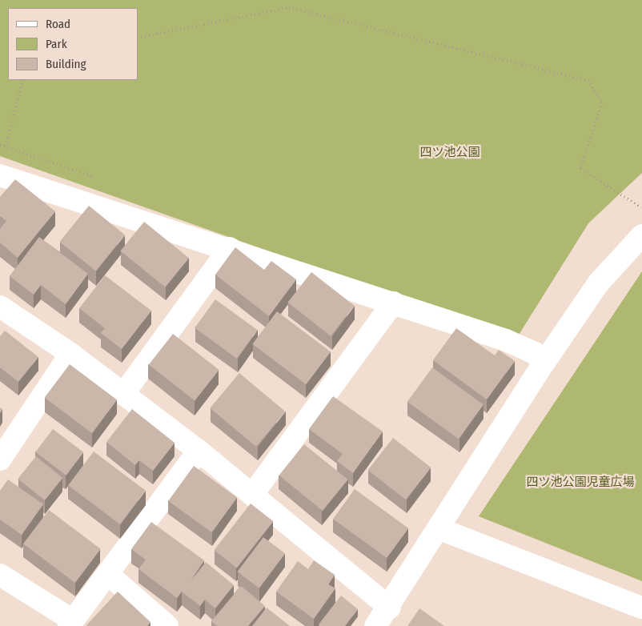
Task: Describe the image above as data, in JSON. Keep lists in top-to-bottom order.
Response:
{
  "parks": ["四ツ池公園", "四ツ池公園児童広場"],
  "legend": ["Road", "Park", "Building"]
}
